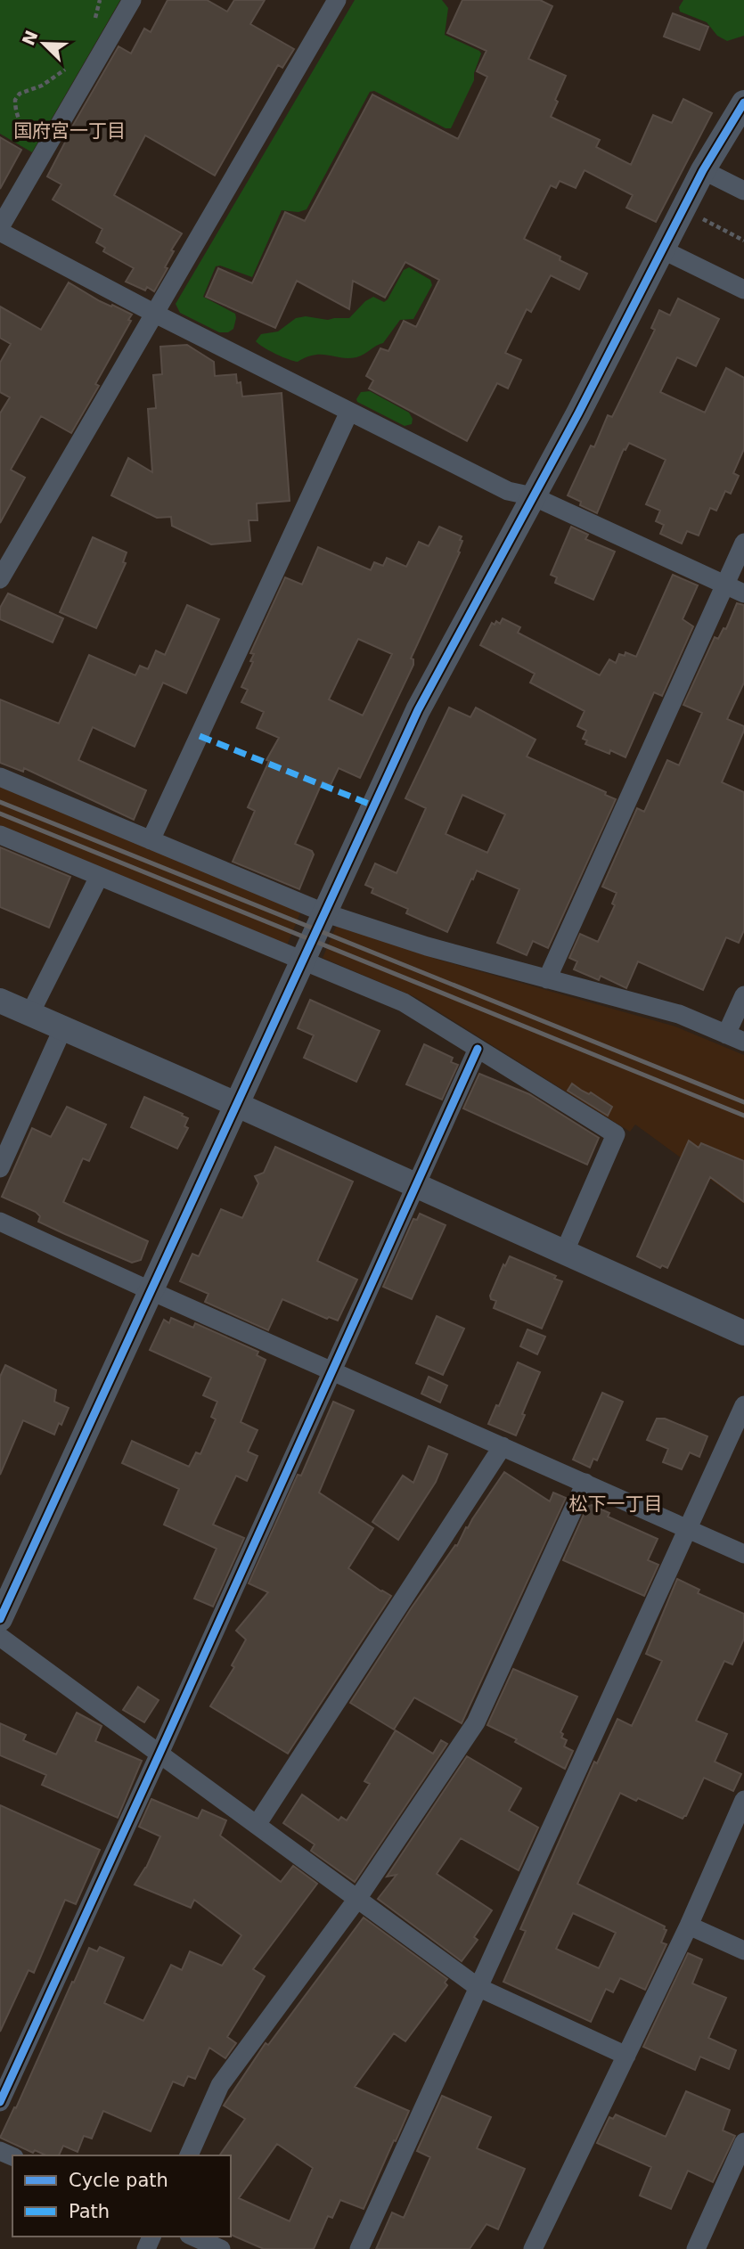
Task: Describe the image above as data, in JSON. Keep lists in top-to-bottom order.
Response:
{
  "districts": ["国府宮一丁目", "松下一丁目"],
  "legend": ["Cycle path", "Path"],
  "north": "top left"
}
